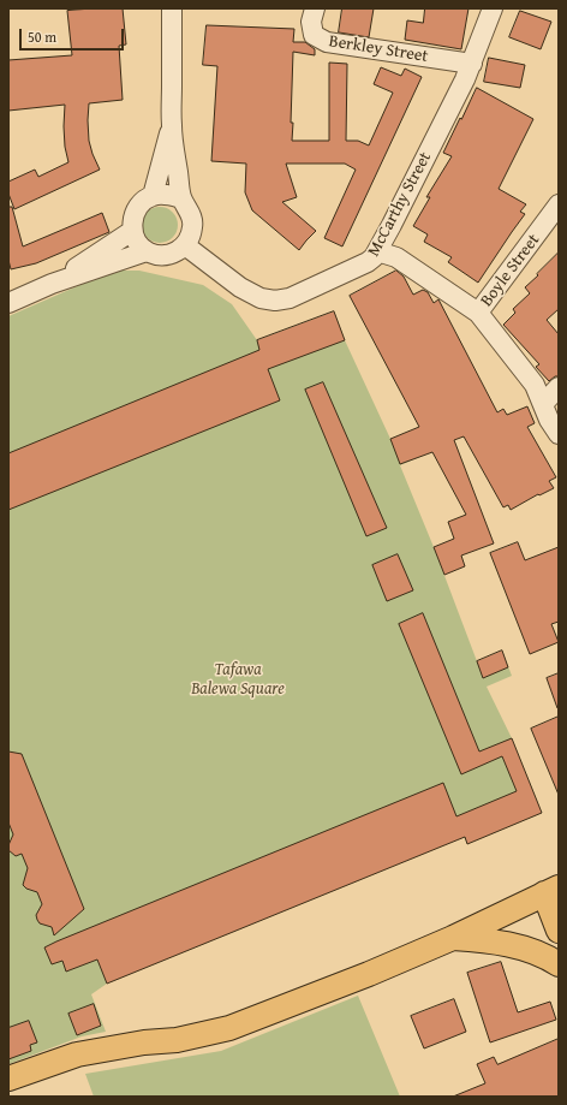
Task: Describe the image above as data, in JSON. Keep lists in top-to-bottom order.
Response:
{
  "streets": {
    "street": ["Berkley Street", "McCarthy Street", "Boyle Street"]
  },
  "crossings": [
    ["Berkley Street", "McCarthy Street"]
  ],
  "parks": ["Tafawa Balewa Square"],
  "scale_bar": "50 m"
}
